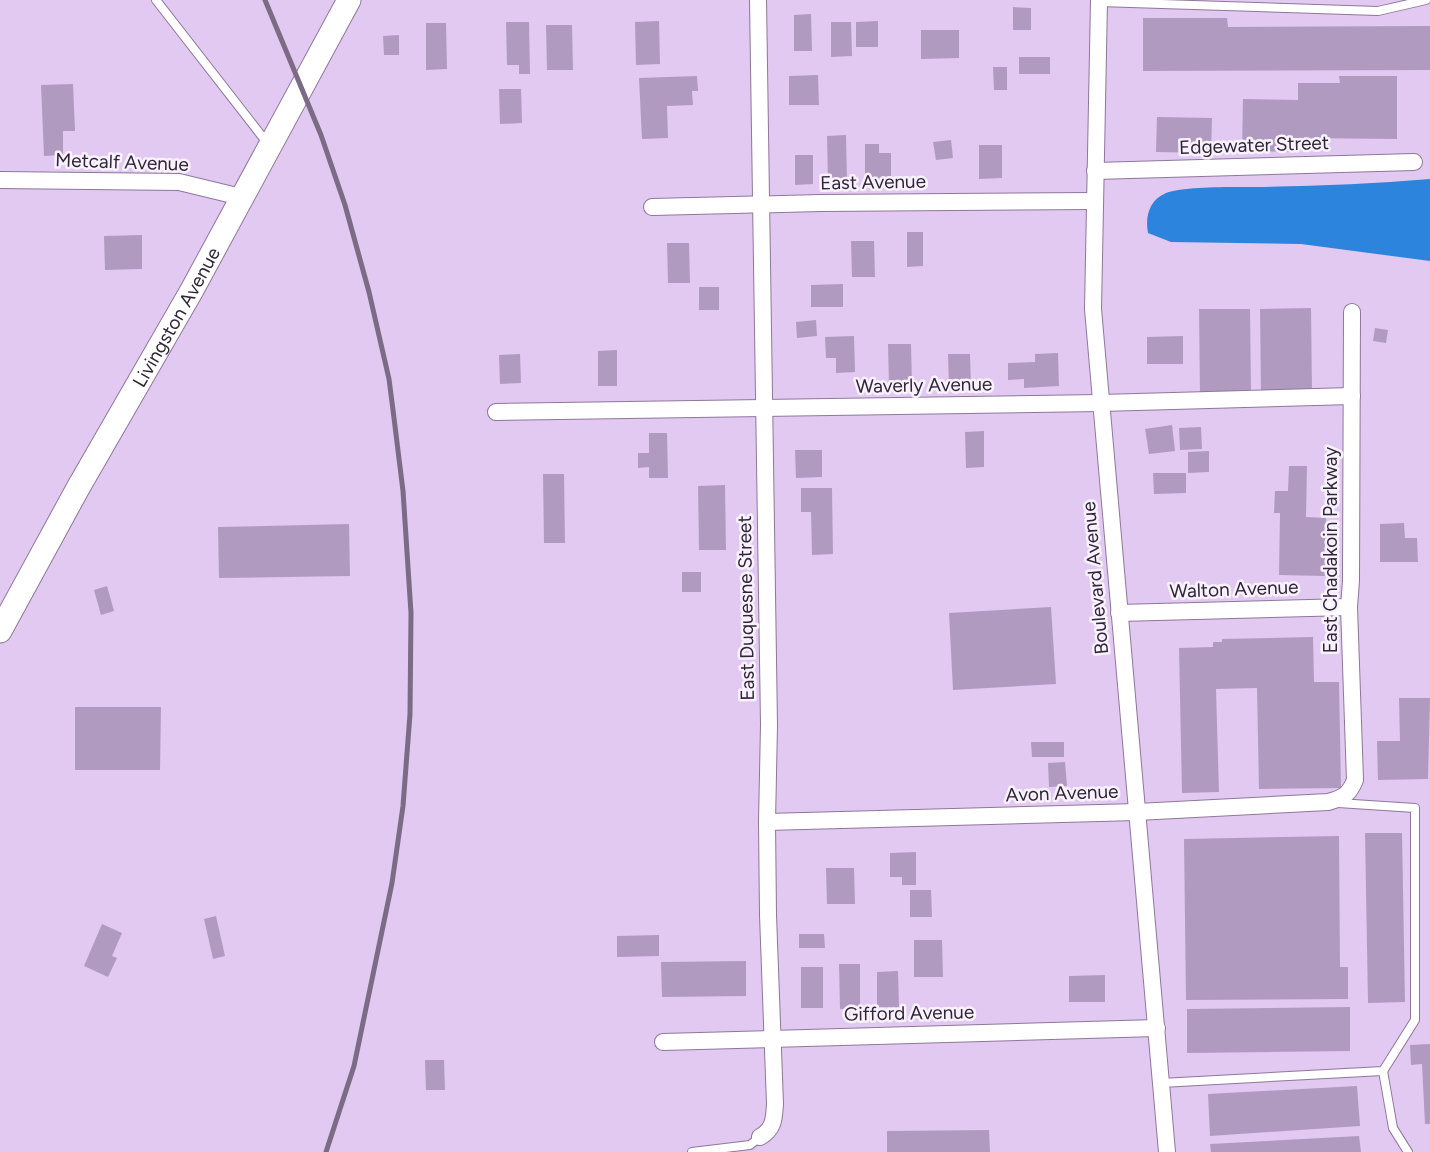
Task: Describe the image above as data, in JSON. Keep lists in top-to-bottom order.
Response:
{
  "streets": {
    "street": [
      "Edgewater Street",
      "Metcalf Avenue",
      "East Avenue",
      "Livingston Avenue",
      "Waverly Avenue",
      "East Chadakoin Parkway",
      "Boulevard Avenue",
      "Walton Avenue",
      "East Duquesne Street",
      "Avon Avenue",
      "Gifford Avenue"
    ]
  },
  "crossings": [
    ["Edgewater Street", "Boulevard Avenue"],
    ["Metcalf Avenue", "Livingston Avenue"],
    ["East Avenue", "Boulevard Avenue"],
    ["East Avenue", "East Duquesne Street"],
    ["Waverly Avenue", "East Chadakoin Parkway"],
    ["Waverly Avenue", "Boulevard Avenue"],
    ["Waverly Avenue", "East Duquesne Street"],
    ["East Chadakoin Parkway", "Walton Avenue"],
    ["East Chadakoin Parkway", "Avon Avenue"],
    ["Boulevard Avenue", "Walton Avenue"],
    ["Boulevard Avenue", "Avon Avenue"],
    ["Boulevard Avenue", "Gifford Avenue"],
    ["East Duquesne Street", "Avon Avenue"],
    ["East Duquesne Street", "Gifford Avenue"]
  ]
}
